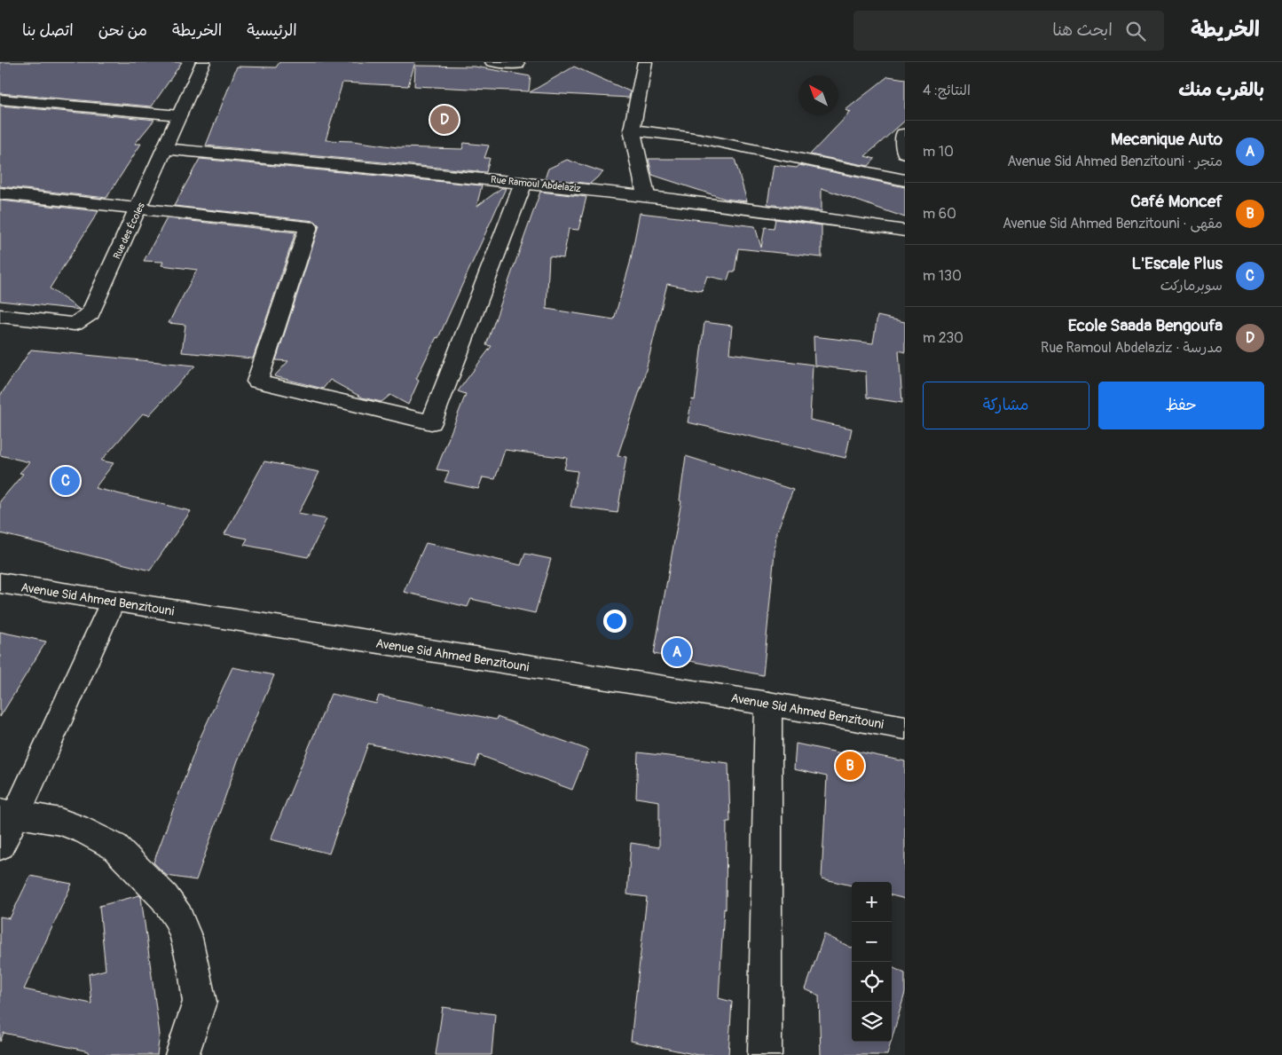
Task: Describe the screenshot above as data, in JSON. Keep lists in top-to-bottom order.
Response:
{
  "streets": {
    "street": ["Rue Ramoul Abdelaziz", "Rue des Écoles", "Avenue Sid Ahmed Benzitouni"]
  },
  "crossings": [
    ["Rue Ramoul Abdelaziz", "Rue des Écoles"]
  ],
  "north": "top left",
  "page": {
    "header": "الخريطة",
    "search": "ابحث هنا",
    "nav": [
      "الرئيسية",
      "الخريطة",
      "من نحن",
      "اتصل بنا"
    ],
    "heading": ["بالقرب منك", "النتائج: 4"],
    "pins": [
      "D",
      "C",
      "A",
      "B"
    ],
    "list": [
      {
        "mark": "A",
        "name": "Mecanique Auto",
        "note": "متجر · Avenue Sid Ahmed Benzitouni",
        "value": "10 m"
      },
      {
        "mark": "B",
        "name": "Café Moncef",
        "note": "مقهى · Avenue Sid Ahmed Benzitouni",
        "value": "60 m"
      },
      {
        "mark": "C",
        "name": "L'Escale Plus",
        "note": "سوبرماركت",
        "value": "130 m"
      },
      {
        "mark": "D",
        "name": "Ecole Saada Bengoufa",
        "note": "مدرسة · Rue Ramoul Abdelaziz",
        "value": "230 m"
      }
    ],
    "buttons": ["حفظ", "مشاركة"],
    "map_buttons": ["+", "−"]
  }
}
